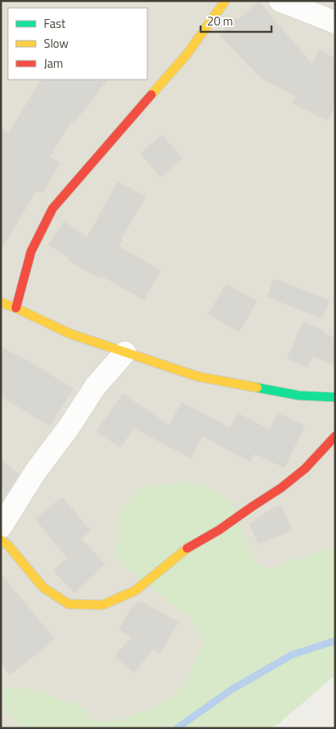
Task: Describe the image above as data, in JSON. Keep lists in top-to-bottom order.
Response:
{
  "legend": ["Fast", "Slow", "Jam"],
  "scale_bar": "20 m"
}
